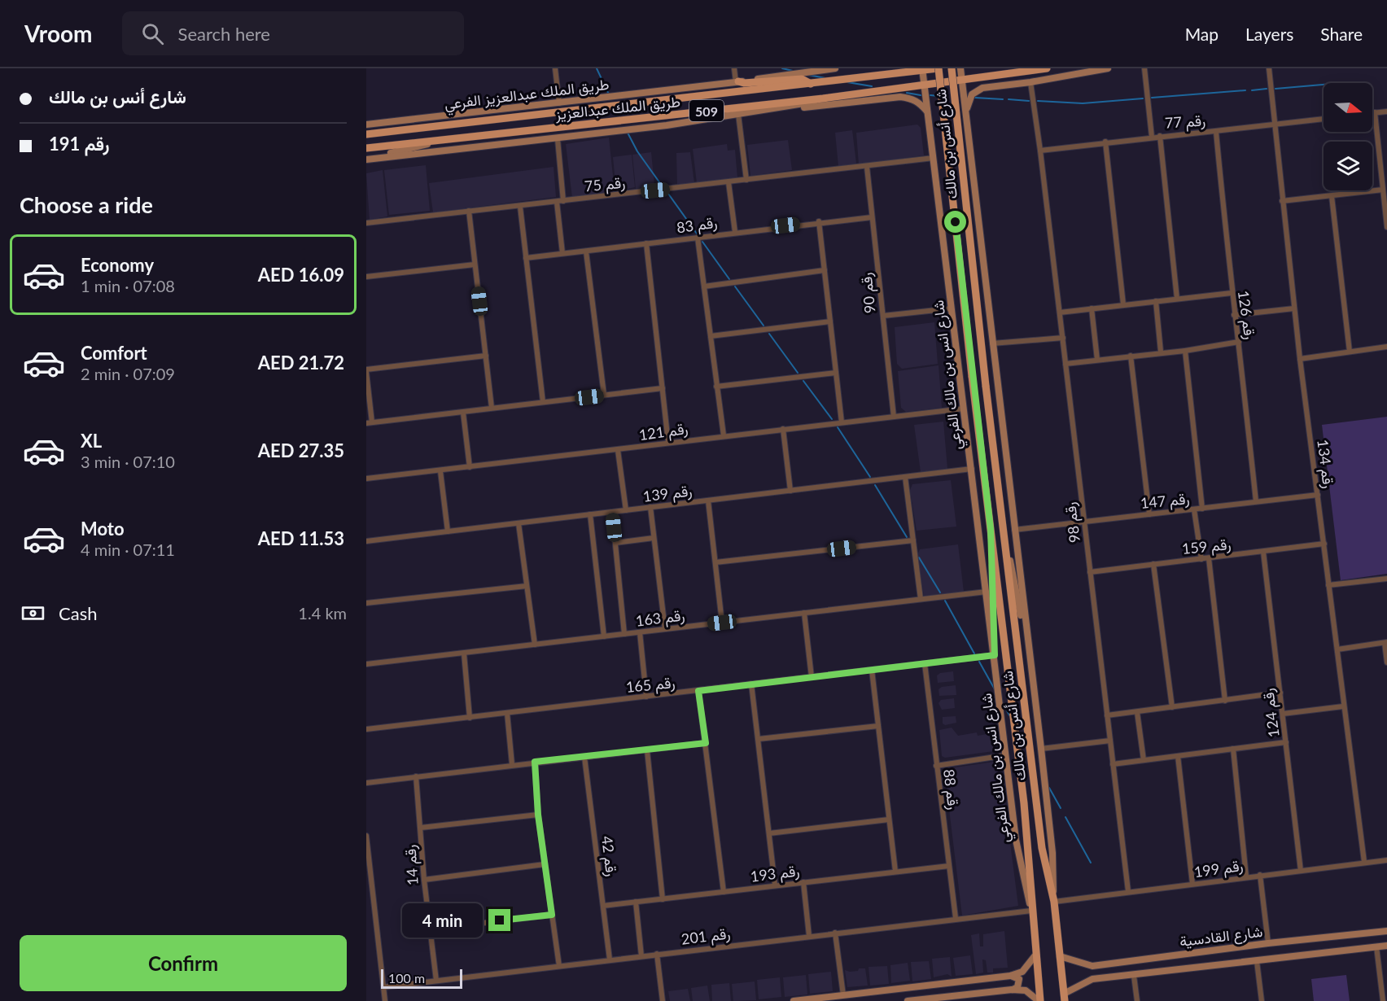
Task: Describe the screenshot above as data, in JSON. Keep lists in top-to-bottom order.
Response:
{
  "streets": {
    "main road": ["طريق الملك عبدالعزيز", "509", "شارع أنس بن مالك"],
    "street": [
      "طريق الملك عبدالعزيز الفرعي",
      "رقم 77",
      "رقم 75",
      "رقم 83",
      "رقم 90",
      "رقم 126",
      "شارع انس بن مالك الفرعي",
      "رقم 121",
      "رقم 134",
      "رقم 139",
      "رقم 147",
      "رقم 98",
      "رقم 159",
      "رقم 163",
      "رقم 165",
      "رقم 124",
      "رقم 88",
      "رقم 42",
      "رقم 14",
      "رقم 199",
      "رقم 193",
      "رقم 201",
      "شارع القادسية"
    ]
  },
  "crossings": [
    ["طريق الملك عبدالعزيز", "شارع أنس بن مالك"],
    ["طريق الملك عبدالعزيز", "شارع انس بن مالك الفرعي"],
    ["رقم 77", "رقم 126"],
    ["رقم 77", "رقم 134"],
    ["رقم 77", "رقم 98"],
    ["شارع أنس بن مالك", "شارع انس بن مالك الفرعي"],
    ["شارع أنس بن مالك", "رقم 199"],
    ["شارع أنس بن مالك", "رقم 201"],
    ["شارع أنس بن مالك", "شارع القادسية"],
    ["رقم 75", "رقم 90"],
    ["رقم 75", "شارع انس بن مالك الفرعي"],
    ["رقم 83", "رقم 90"],
    ["رقم 90", "رقم 121"],
    ["رقم 126", "رقم 147"],
    ["شارع انس بن مالك الفرعي", "رقم 121"],
    ["شارع انس بن مالك الفرعي", "رقم 139"],
    ["شارع انس بن مالك الفرعي", "رقم 163"],
    ["شارع انس بن مالك الفرعي", "رقم 165"],
    ["شارع انس بن مالك الفرعي", "رقم 201"],
    ["رقم 134", "رقم 147"],
    ["رقم 134", "رقم 159"],
    ["رقم 134", "رقم 199"],
    ["رقم 147", "رقم 98"],
    ["رقم 98", "رقم 159"],
    ["رقم 98", "رقم 199"],
    ["رقم 159", "رقم 124"],
    ["رقم 165", "رقم 88"],
    ["رقم 124", "رقم 199"],
    ["رقم 88", "رقم 193"],
    ["رقم 88", "رقم 201"],
    ["رقم 42", "رقم 193"],
    ["رقم 42", "رقم 201"],
    ["رقم 14", "رقم 201"]
  ],
  "scale_bar": "100 m",
  "north": "right",
  "page": {
    "header": "Vroom",
    "search": "Search here",
    "nav": ["Map", "Layers", "Share"],
    "banner": ["شارع أنس بن مالك", "رقم 191"],
    "heading": "Choose a ride",
    "list": [
      {
        "name": "Economy",
        "note": "1 min · 07:08",
        "value": "AED 16.09"
      },
      {
        "name": "Comfort",
        "note": "2 min · 07:09",
        "value": "AED 21.72"
      },
      {
        "name": "XL",
        "note": "3 min · 07:10",
        "value": "AED 27.35"
      },
      {
        "name": "Moto",
        "note": "4 min · 07:11",
        "value": "AED 11.53"
      }
    ],
    "pay": ["Cash", "1.4 km"],
    "bubble": "4 min",
    "buttons": "Confirm",
    "scale": "100 m"
  }
}
